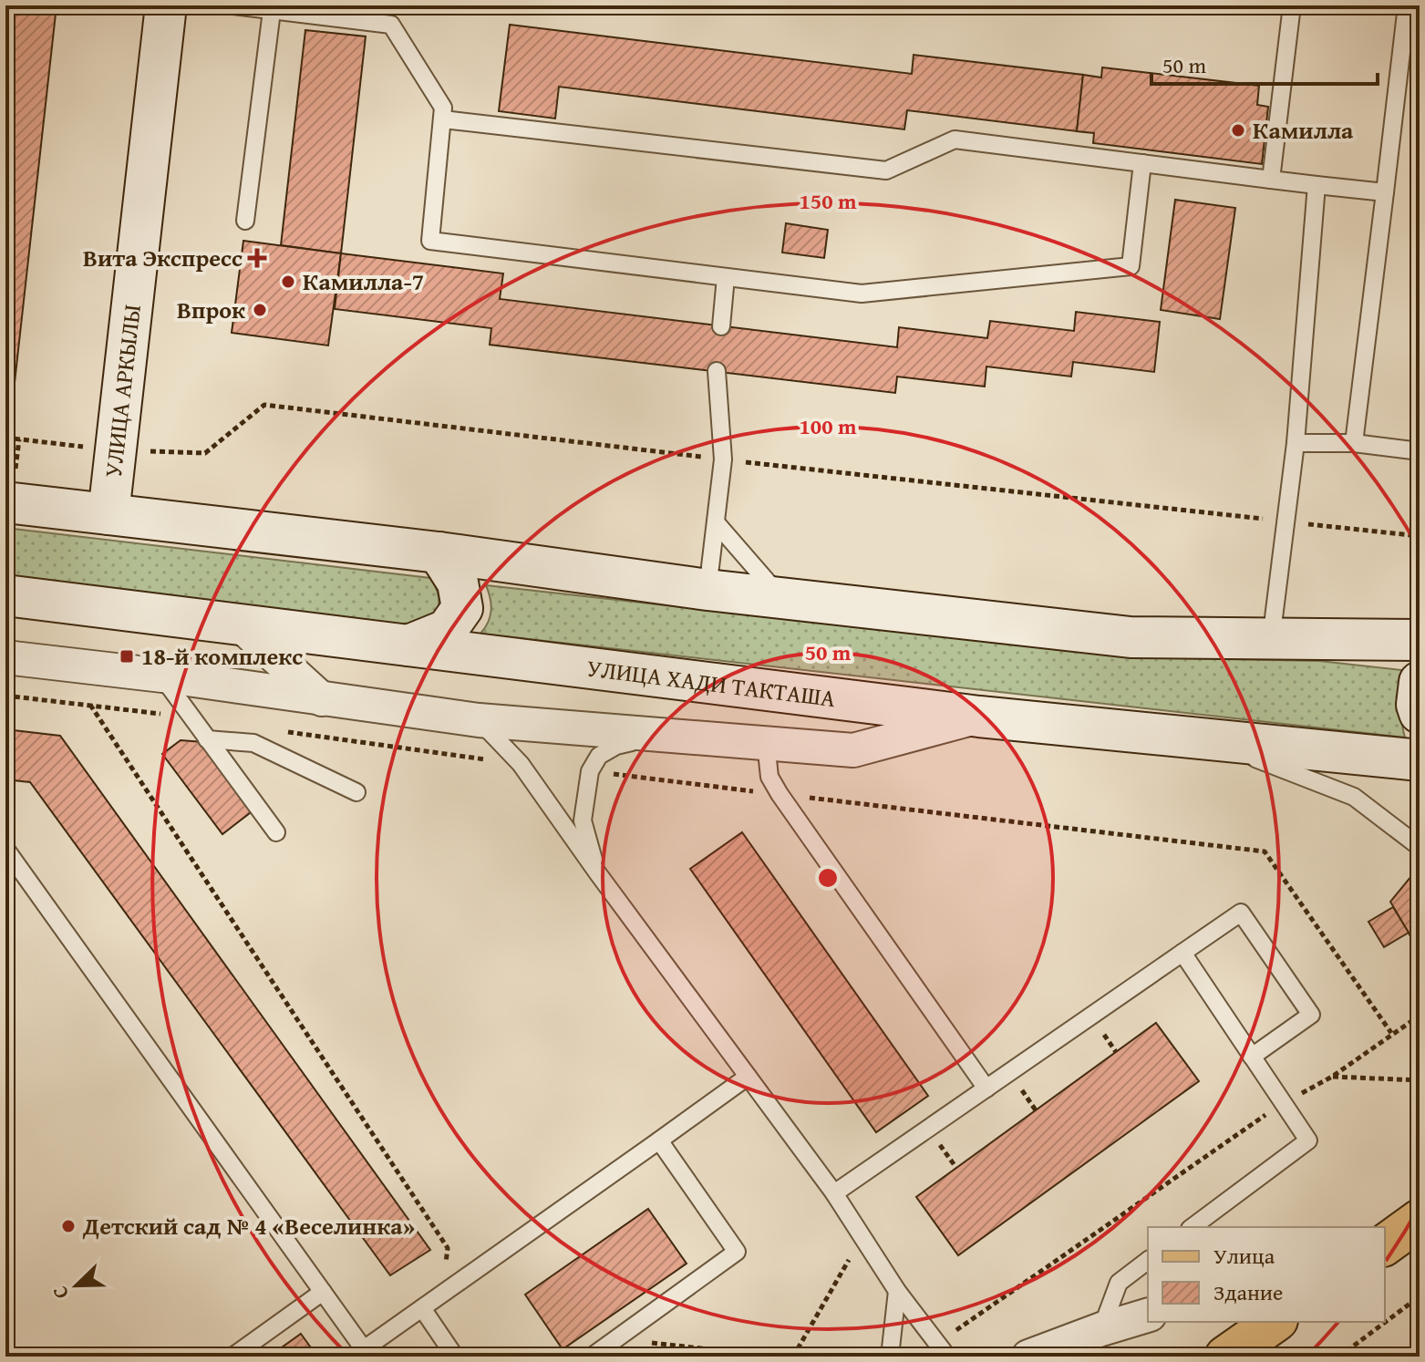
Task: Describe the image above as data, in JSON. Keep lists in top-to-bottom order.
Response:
{
  "streets": {
    "main road": ["УЛИЦА АРКЫЛЫ", "УЛИЦА ХАДИ ТАКТАША"]
  },
  "places": {
    "other": [
      "Камилла",
      "Камилла-7",
      "Впрок",
      "Детский сад № 4 «Веселинка»"
    ],
    "health": ["Вита Экспресс"],
    "transit": ["18-й комплекс"]
  },
  "legend": ["Улица", "Здание"],
  "scale_bar": "50 m",
  "north": "bottom left",
  "rings": ["150 m", "100 m", "50 m"]
}
